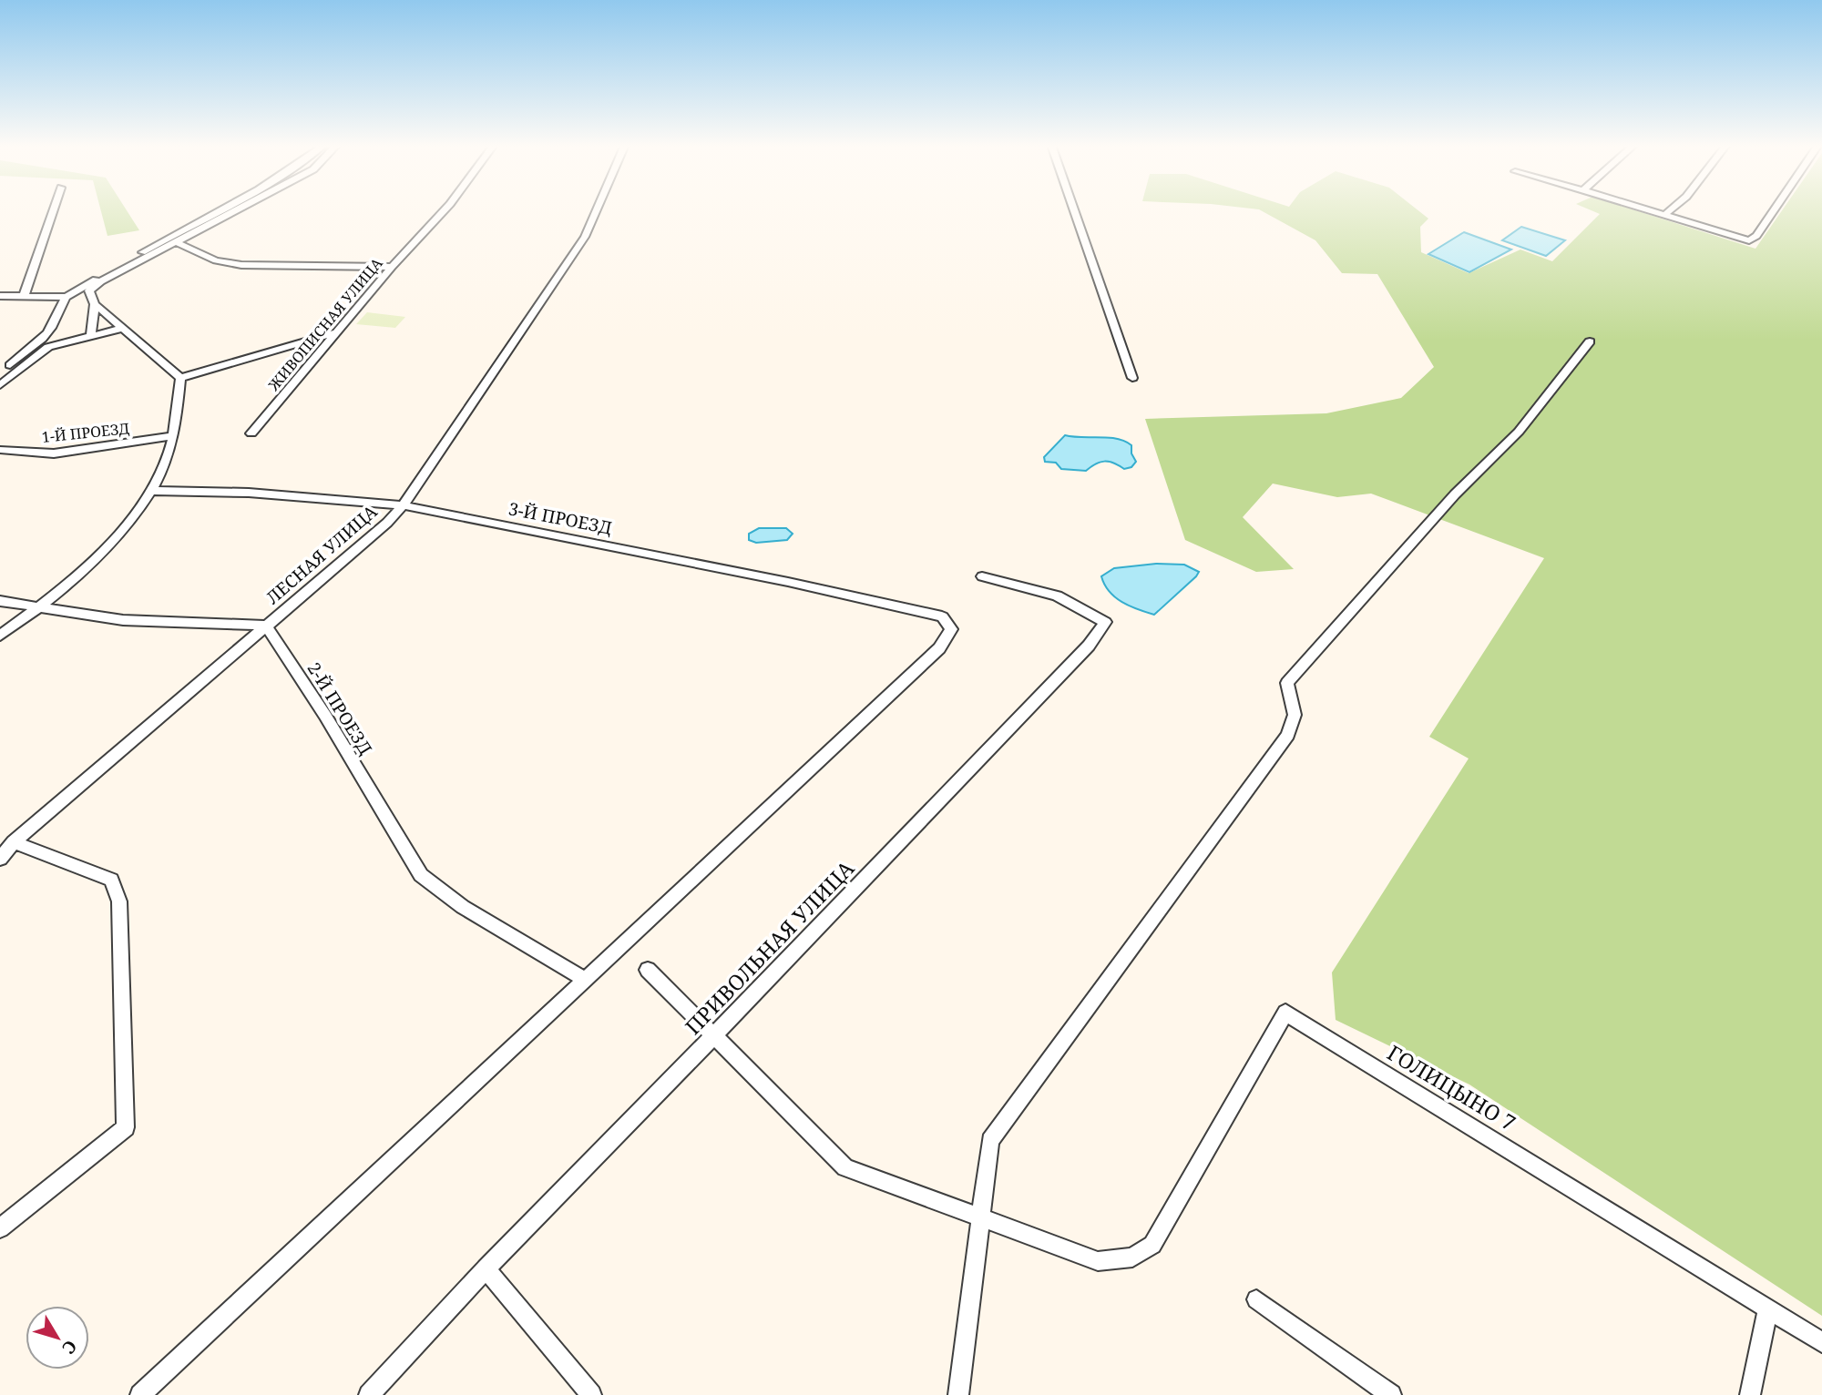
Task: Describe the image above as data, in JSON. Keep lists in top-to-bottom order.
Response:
{
  "streets": {
    "street": [
      "ЖИВОПИСНАЯ УЛИЦА",
      "1-Й ПРОЕЗД",
      "3-Й ПРОЕЗД",
      "ЛЕСНАЯ УЛИЦА",
      "2-Й ПРОЕЗД",
      "ПРИВОЛЬНАЯ УЛИЦА",
      "ГОЛИЦЫНО 7"
    ]
  },
  "crossings": [
    ["3-Й ПРОЕЗД", "ЛЕСНАЯ УЛИЦА"],
    ["3-Й ПРОЕЗД", "2-Й ПРОЕЗД"],
    ["ЛЕСНАЯ УЛИЦА", "2-Й ПРОЕЗД"]
  ],
  "north": "bottom right"
}
